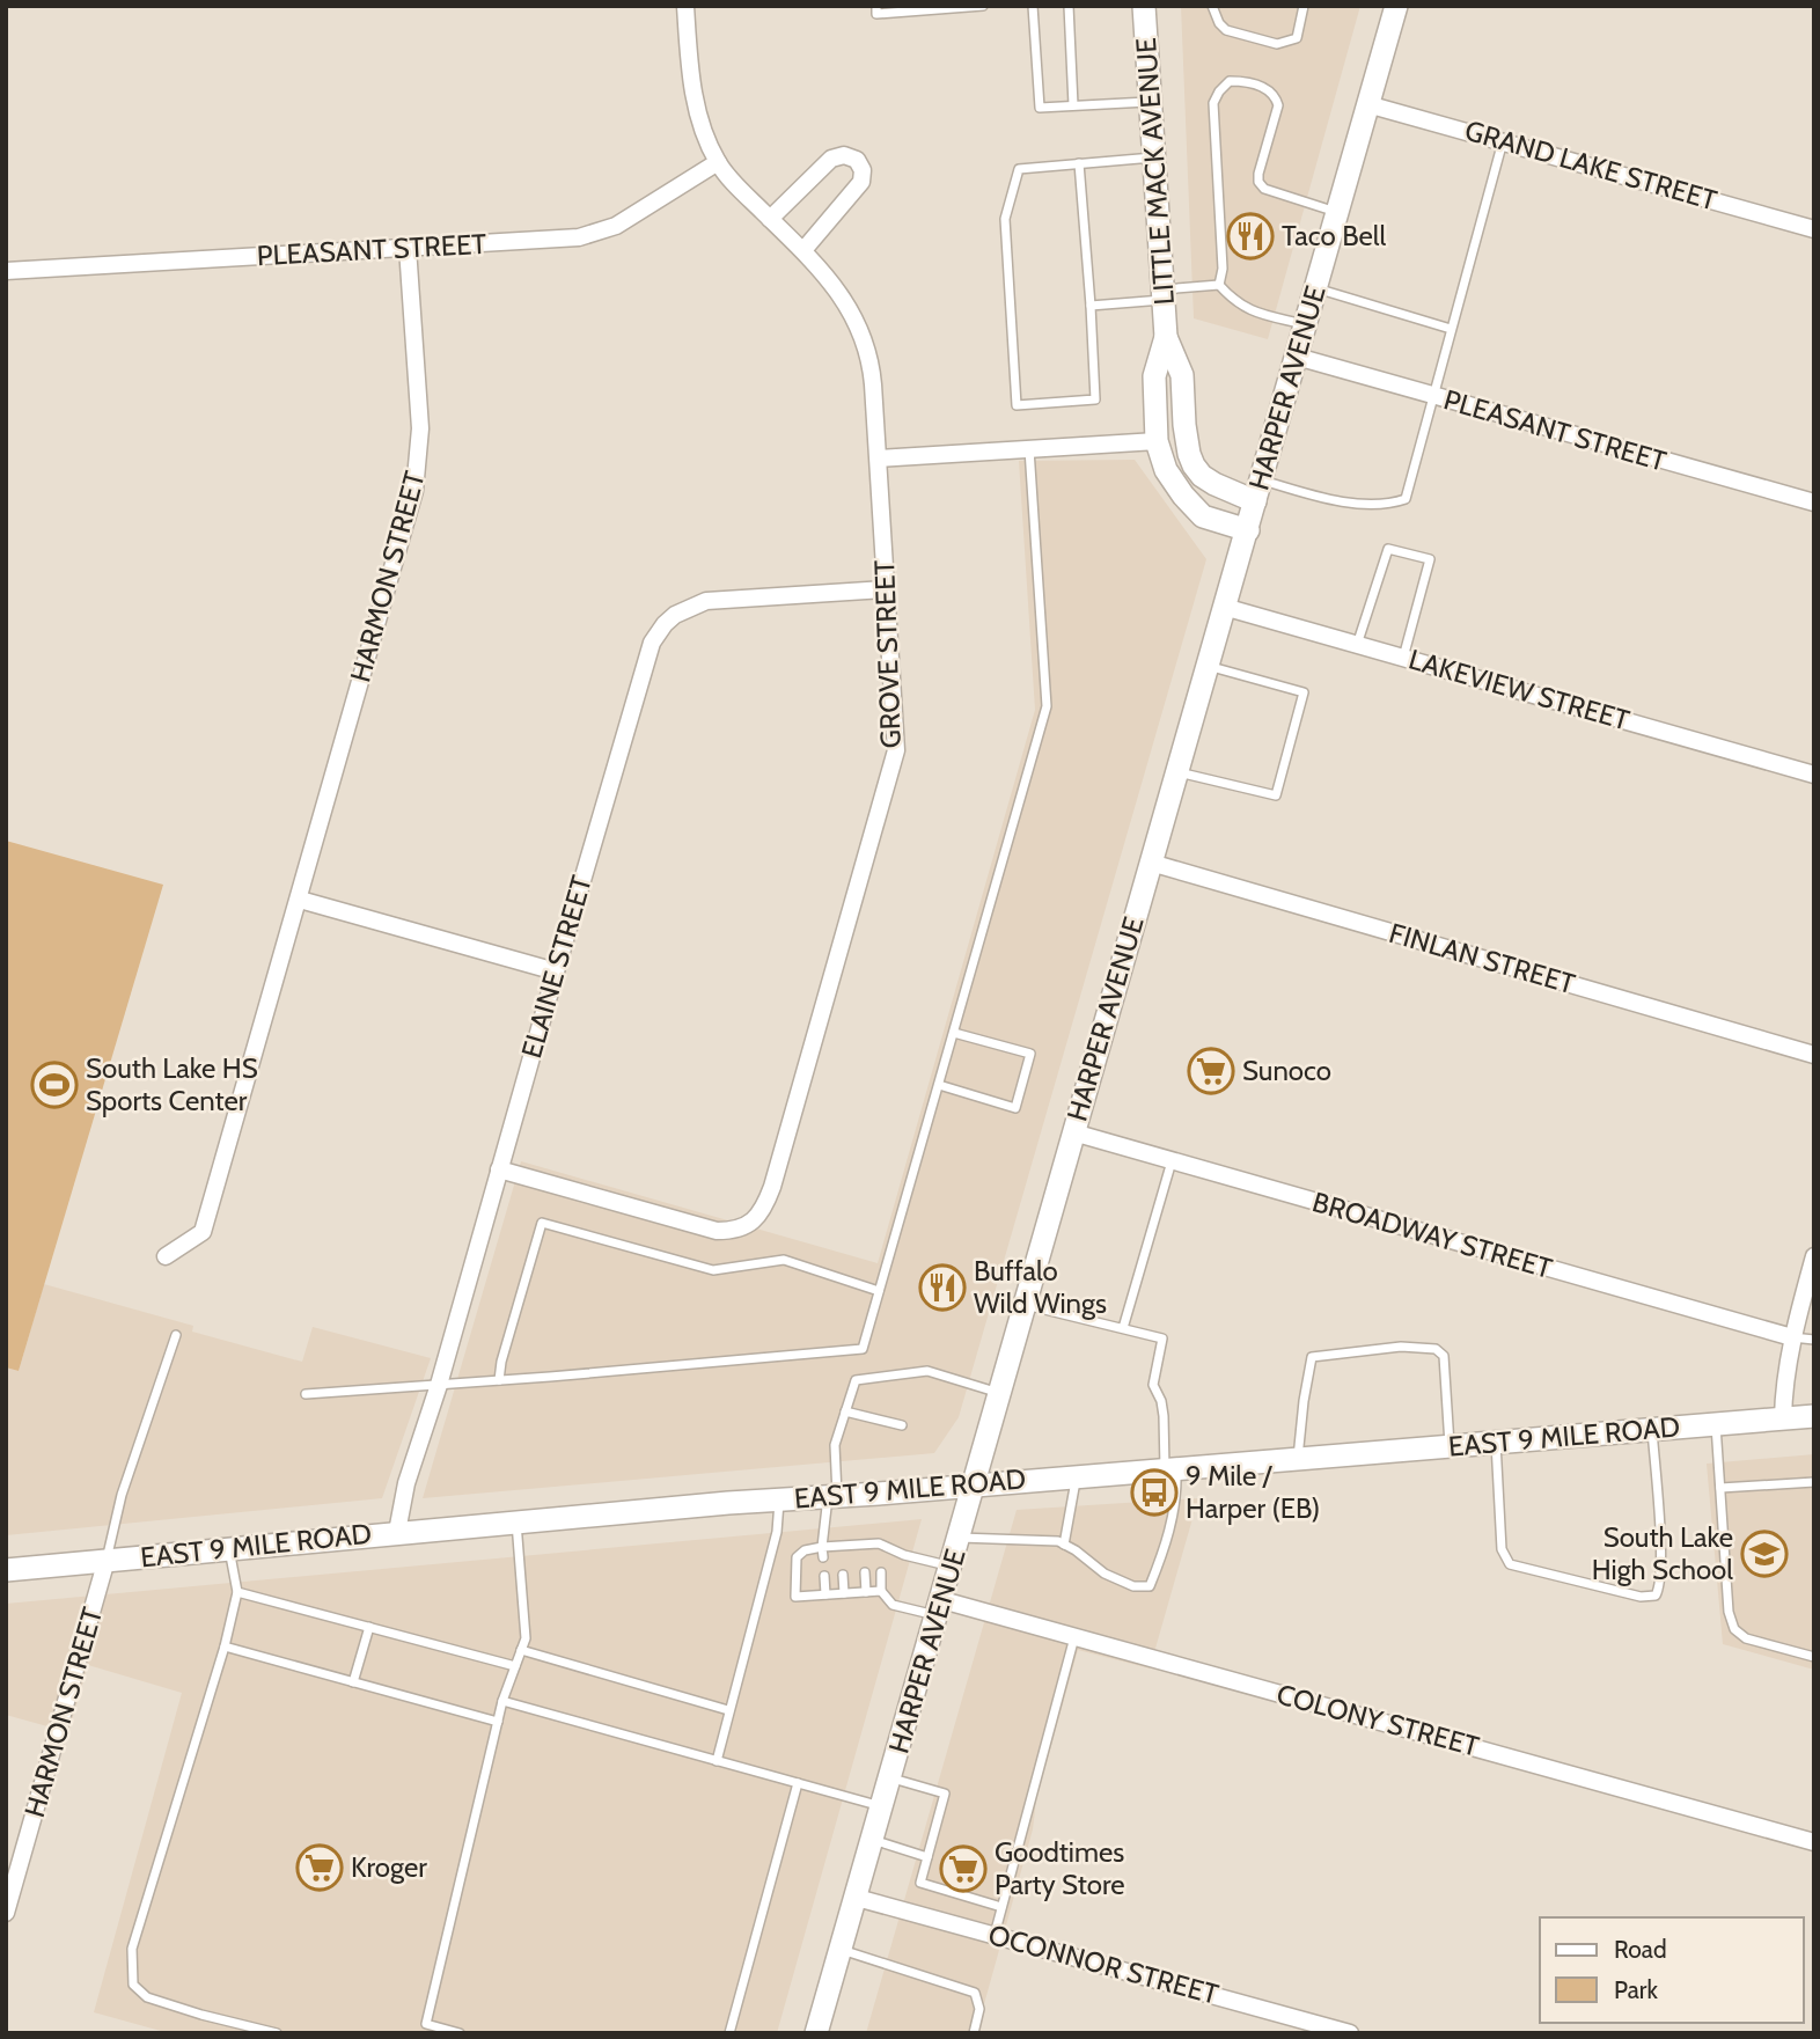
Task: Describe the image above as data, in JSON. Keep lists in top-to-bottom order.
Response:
{
  "streets": {
    "main road": ["LITTLE MACK AVENUE", "HARPER AVENUE", "EAST 9 MILE ROAD"],
    "street": [
      "GRAND LAKE STREET",
      "PLEASANT STREET",
      "HARMON STREET",
      "GROVE STREET",
      "LAKEVIEW STREET",
      "FINLAN STREET",
      "ELAINE STREET",
      "BROADWAY STREET",
      "COLONY STREET",
      "OCONNOR STREET"
    ]
  },
  "crossings": [
    ["GRAND LAKE STREET", "HARPER AVENUE"],
    ["LITTLE MACK AVENUE", "HARPER AVENUE"],
    ["PLEASANT STREET", "HARPER AVENUE"],
    ["PLEASANT STREET", "HARMON STREET"],
    ["PLEASANT STREET", "GROVE STREET"],
    ["HARPER AVENUE", "LAKEVIEW STREET"],
    ["HARPER AVENUE", "FINLAN STREET"],
    ["HARPER AVENUE", "BROADWAY STREET"],
    ["HARPER AVENUE", "EAST 9 MILE ROAD"],
    ["HARPER AVENUE", "COLONY STREET"],
    ["HARPER AVENUE", "OCONNOR STREET"],
    ["HARMON STREET", "EAST 9 MILE ROAD"],
    ["GROVE STREET", "ELAINE STREET"],
    ["ELAINE STREET", "EAST 9 MILE ROAD"]
  ],
  "places": {
    "restaurant": ["Taco Bell", "Buffalo Wild Wings"],
    "supermarket": ["Sunoco", "Kroger", "Goodtimes Party Store"],
    "sports": ["South Lake HS Sports Center"],
    "bus stop": ["9 Mile / Harper (EB)"],
    "school or university": ["South Lake High School"]
  },
  "legend": ["Road", "Park"]
}
